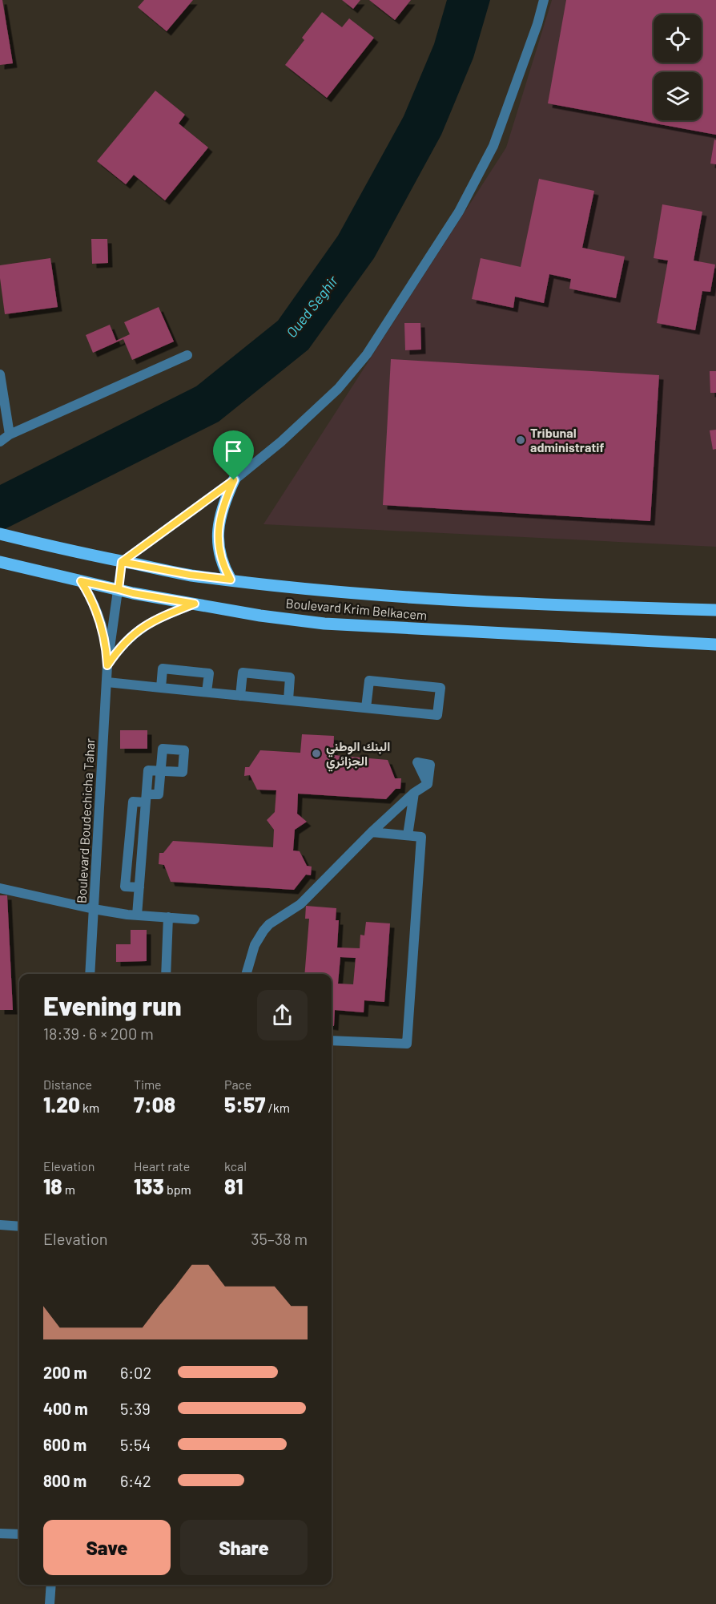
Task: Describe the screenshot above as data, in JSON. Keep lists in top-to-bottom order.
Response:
{
  "streets": {
    "main road": ["Boulevard Krim Belkacem"],
    "street": ["Boulevard Boudechicha Tahar"]
  },
  "crossings": [
    ["Boulevard Krim Belkacem", "Boulevard Boudechicha Tahar"]
  ],
  "water": ["Oued Seghir"],
  "places": ["Tribunal administratif", "البنك الوطني الجزائري"],
  "page": {
    "heading": ["Evening run", "18:39 · 6 × 200 m"],
    "stats": [
      ["Distance", "1.20 km"],
      ["Time", "7:08"],
      ["Pace", "5:57 /km"],
      ["Elevation", "18 m"],
      ["Heart rate", "133 bpm"],
      ["kcal", "81"]
    ],
    "chart": ["Elevation", "35–38 m"],
    "list": [
      {
        "name": "200 m",
        "note": "6:02"
      },
      {
        "name": "400 m",
        "note": "5:39"
      },
      {
        "name": "600 m",
        "note": "5:54"
      },
      {
        "name": "800 m",
        "note": "6:42"
      }
    ],
    "buttons": ["Save", "Share"]
  }
}
